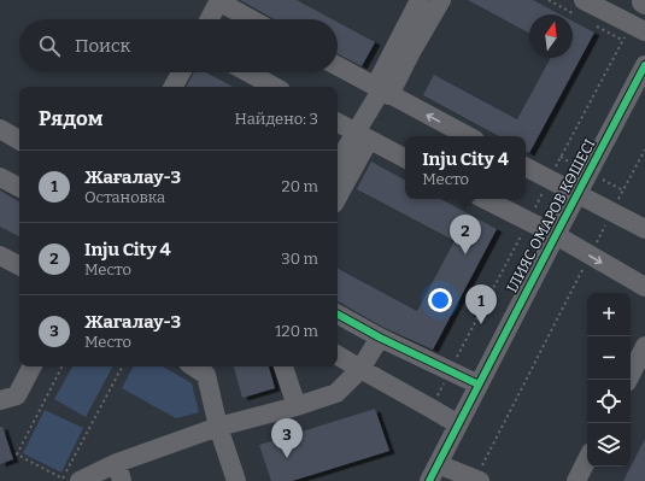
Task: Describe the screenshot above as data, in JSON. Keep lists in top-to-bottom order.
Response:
{
  "streets": {
    "street": ["ІЛИЯС ОМАРОВ КӨШЕСІ"]
  },
  "north": "top",
  "page": {
    "search": "Поиск",
    "heading": ["Рядом", "Найдено: 3"],
    "popup": ["Inju City 4", "Место"],
    "list": [
      {
        "mark": "1",
        "name": "Жағалау-3",
        "note": "Остановка",
        "value": "20 m"
      },
      {
        "mark": "2",
        "name": "Inju City 4",
        "note": "Место",
        "value": "30 m"
      },
      {
        "mark": "3",
        "name": "Жагалау-3",
        "note": "Место",
        "value": "120 m"
      }
    ],
    "pins": ["2", "1", "3"],
    "map_buttons": ["+", "−"]
  }
}
